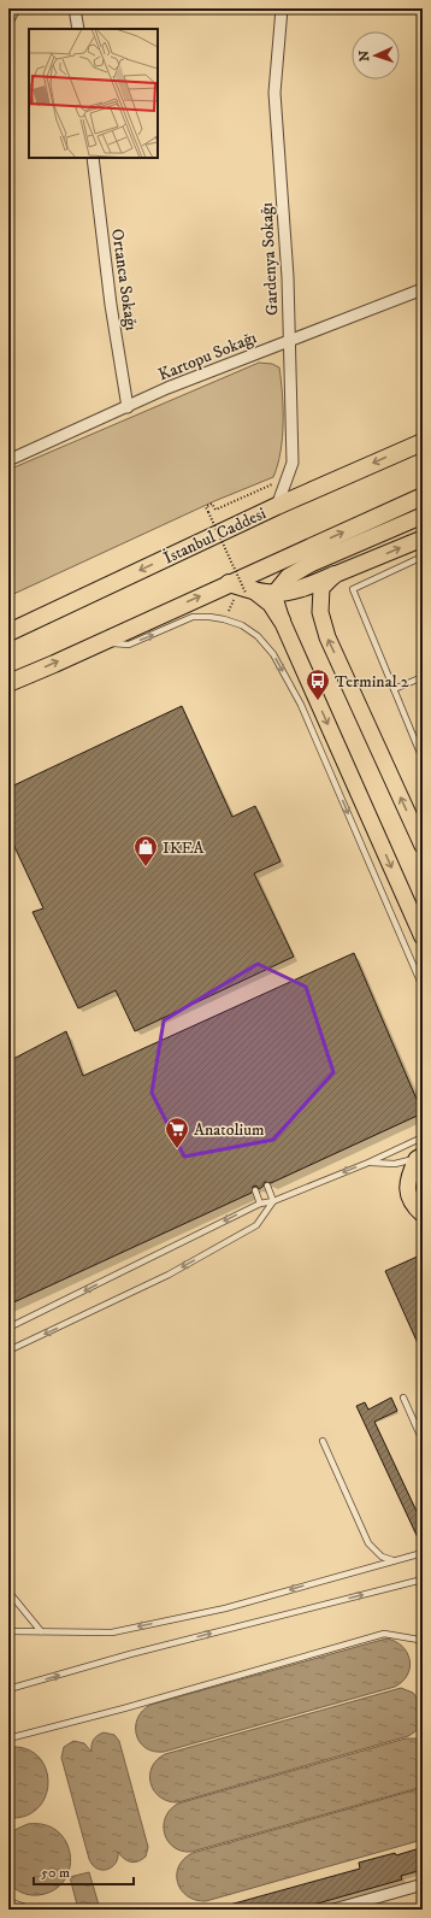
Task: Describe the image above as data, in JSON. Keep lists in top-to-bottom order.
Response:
{
  "streets": {
    "highway": ["İstanbul Caddesi"],
    "street": ["Gardenya Sokağı", "Ortanca Sokağı", "Kartopu Sokağı"]
  },
  "crossings": [
    ["Gardenya Sokağı", "Kartopu Sokağı"],
    ["Gardenya Sokağı", "İstanbul Caddesi"],
    ["Ortanca Sokağı", "Kartopu Sokağı"]
  ],
  "places": {
    "bus stop": ["Terminal 2"],
    "shop": ["IKEA"],
    "supermarket": ["Anatolium"]
  },
  "scale_bar": "50 m",
  "north": "left"
}
